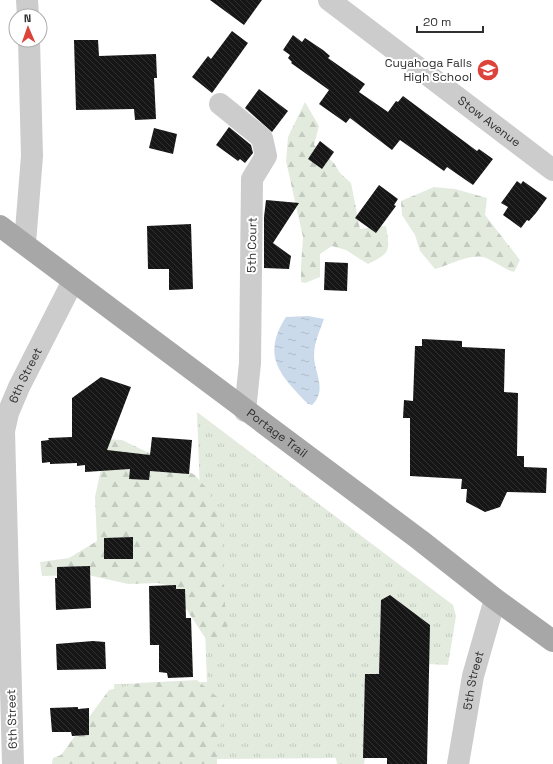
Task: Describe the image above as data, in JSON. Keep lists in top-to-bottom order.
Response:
{
  "streets": {
    "main road": ["Portage Trail"],
    "street": [
      "Stow Avenue",
      "5th Court",
      "6th Street",
      "5th Street"
    ]
  },
  "crossings": [
    ["5th Court", "Portage Trail"],
    ["6th Street", "Portage Trail"],
    ["Portage Trail", "5th Street"]
  ],
  "places": {
    "school or university": ["Cuyahoga Falls High School"]
  },
  "scale_bar": "20 m",
  "north": "top"
}
